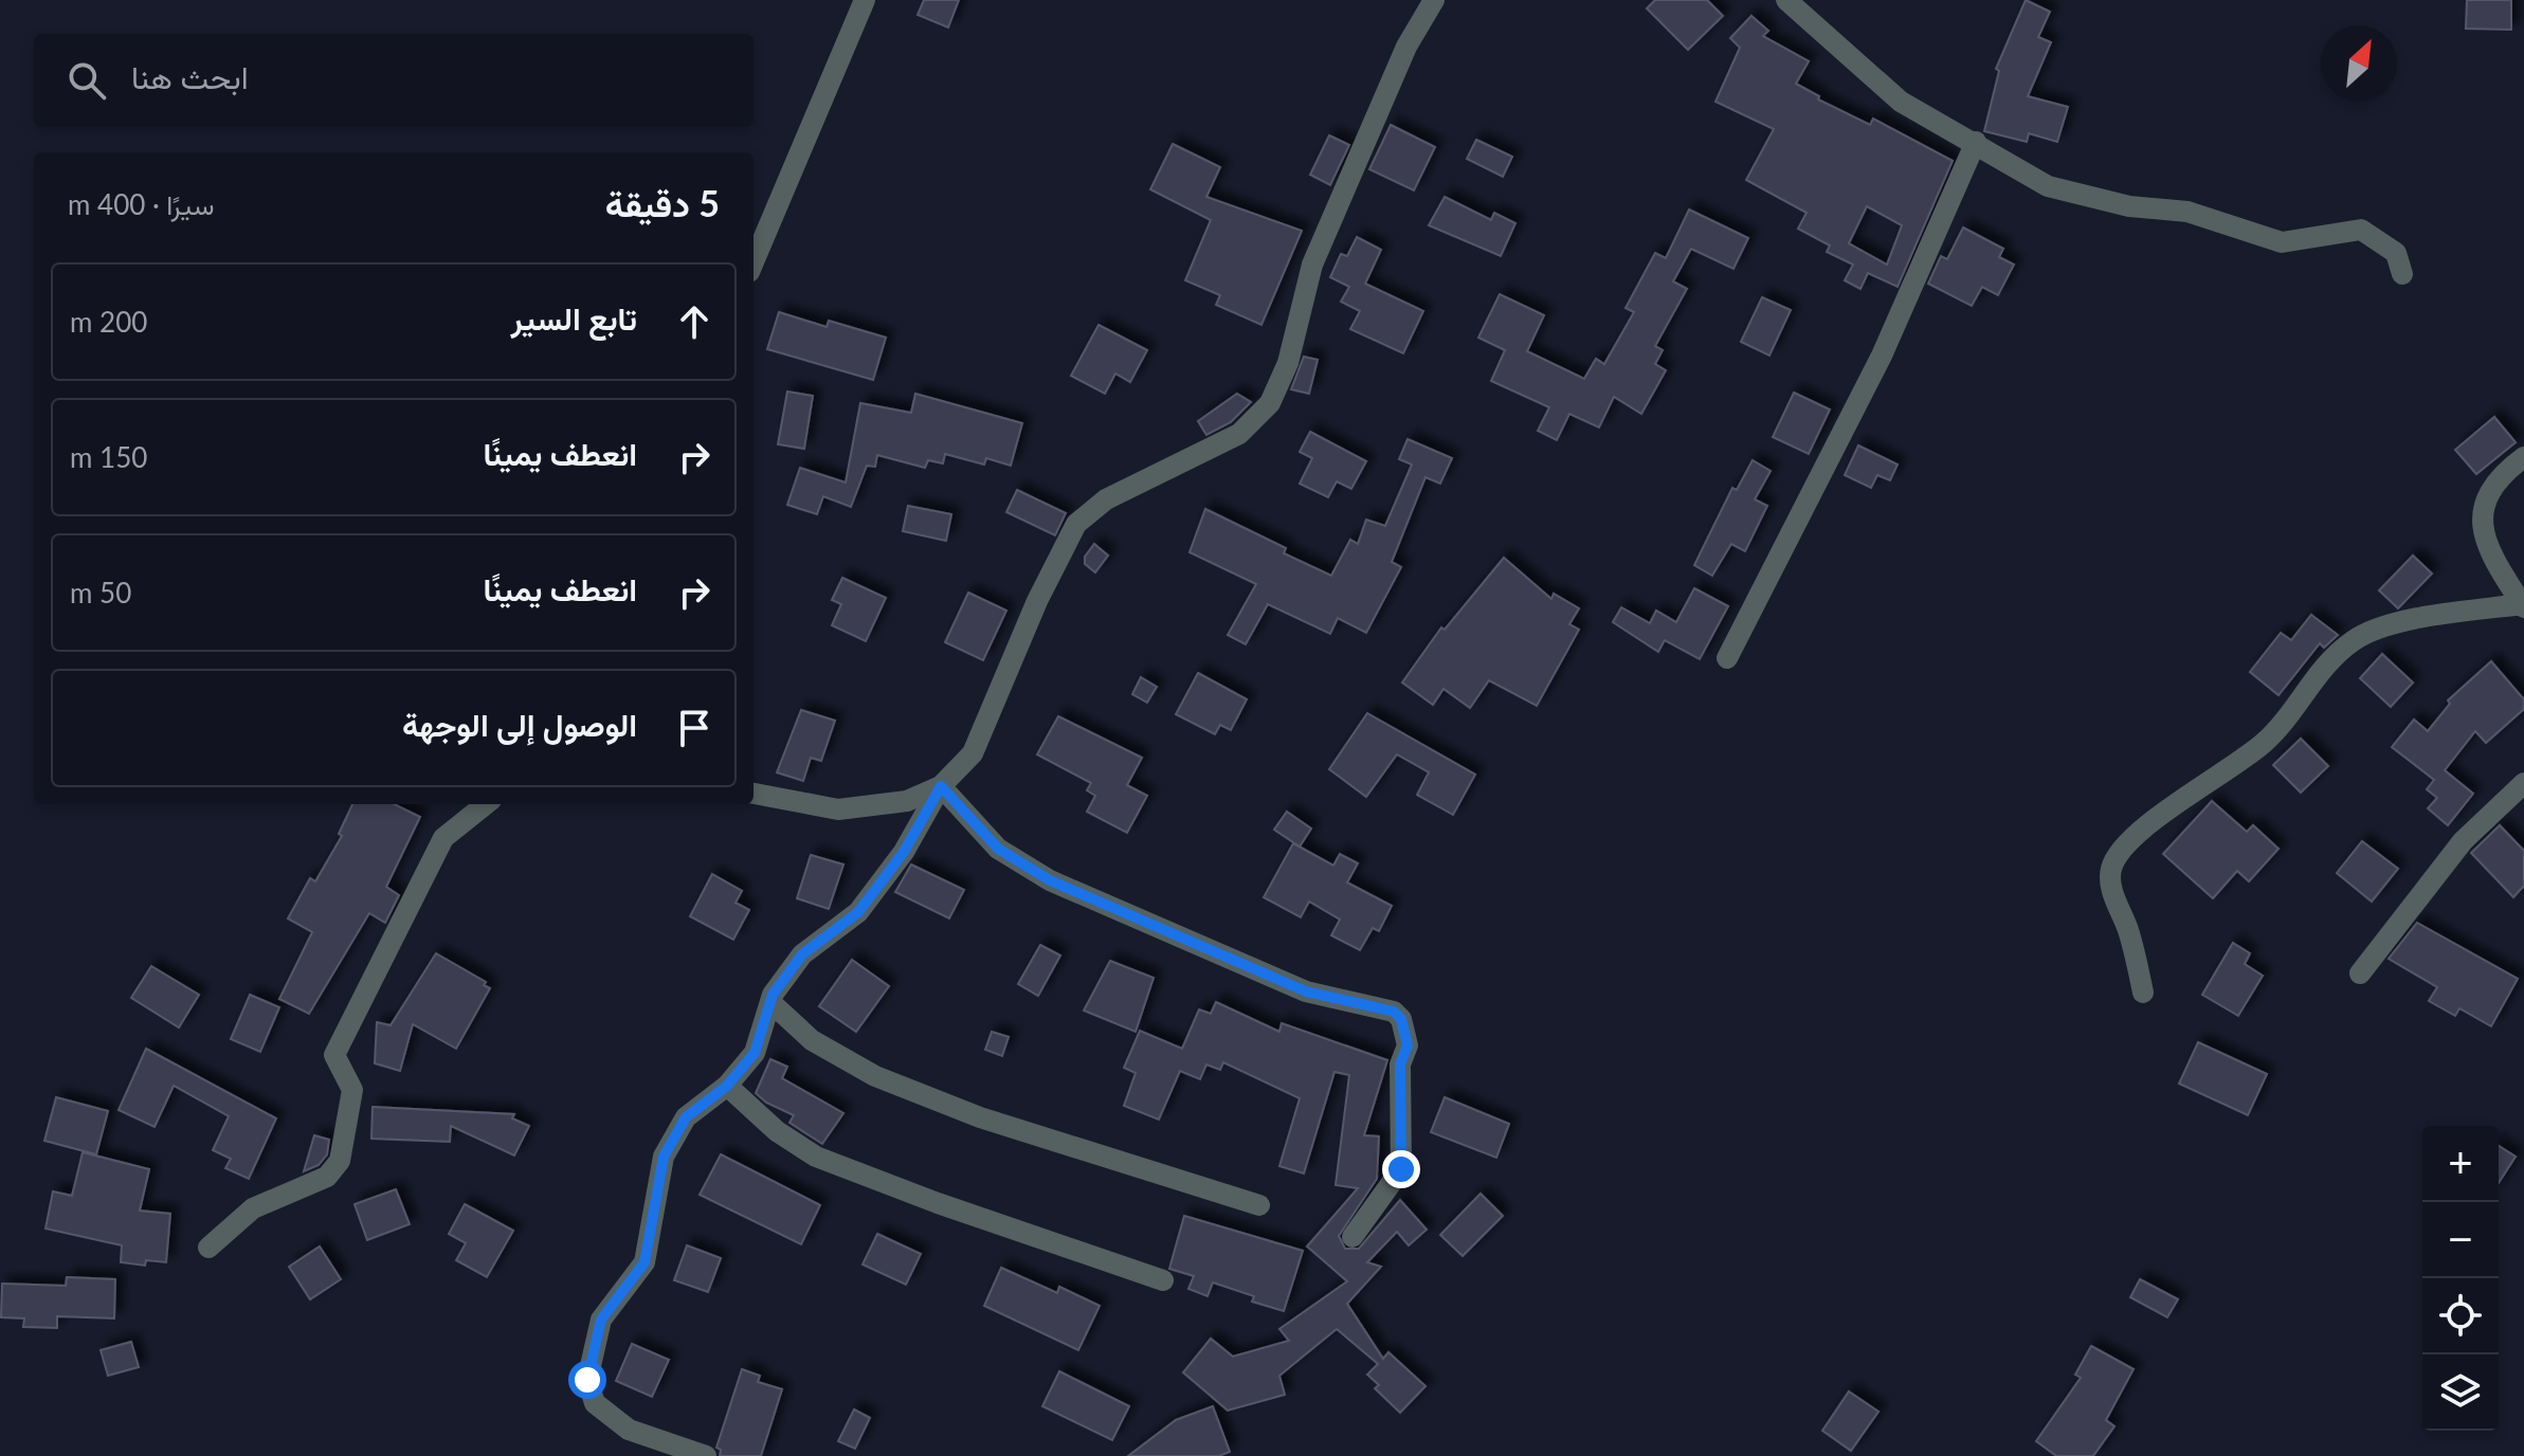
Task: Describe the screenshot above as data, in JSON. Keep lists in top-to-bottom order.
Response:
{
  "north": "top right",
  "page": {
    "search": "ابحث هنا",
    "heading": ["5 دقيقة", "سيرًا · 400 m"],
    "list": [
      ["تابع السير", "200 m"],
      ["انعطف يمينًا", "150 m"],
      ["انعطف يمينًا", "50 m"],
      "الوصول إلى الوجهة"
    ],
    "map_buttons": ["+", "−"]
  }
}
